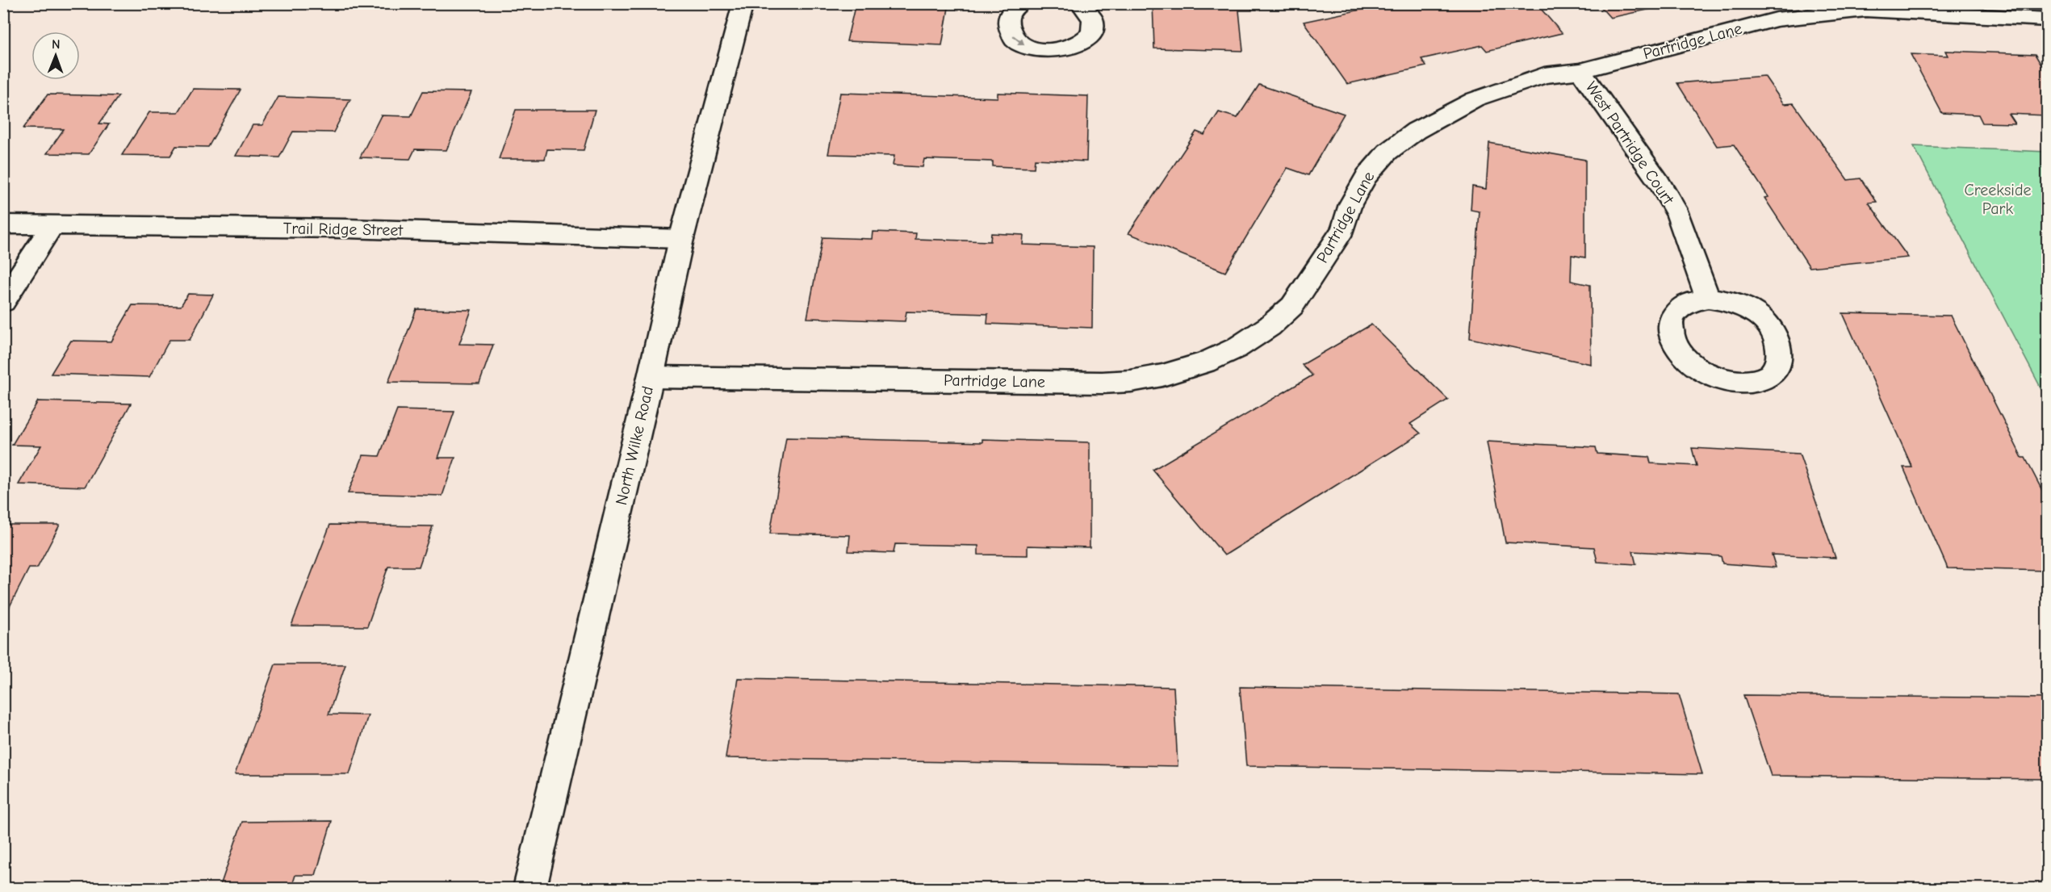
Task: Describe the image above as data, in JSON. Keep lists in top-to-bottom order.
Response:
{
  "streets": {
    "street": [
      "Partridge Lane",
      "West Partridge Court",
      "Trail Ridge Street",
      "North Wilke Road"
    ]
  },
  "crossings": [
    ["Partridge Lane", "West Partridge Court"],
    ["Partridge Lane", "North Wilke Road"],
    ["Trail Ridge Street", "North Wilke Road"]
  ],
  "parks": ["Creekside Park"],
  "north": "top"
}
